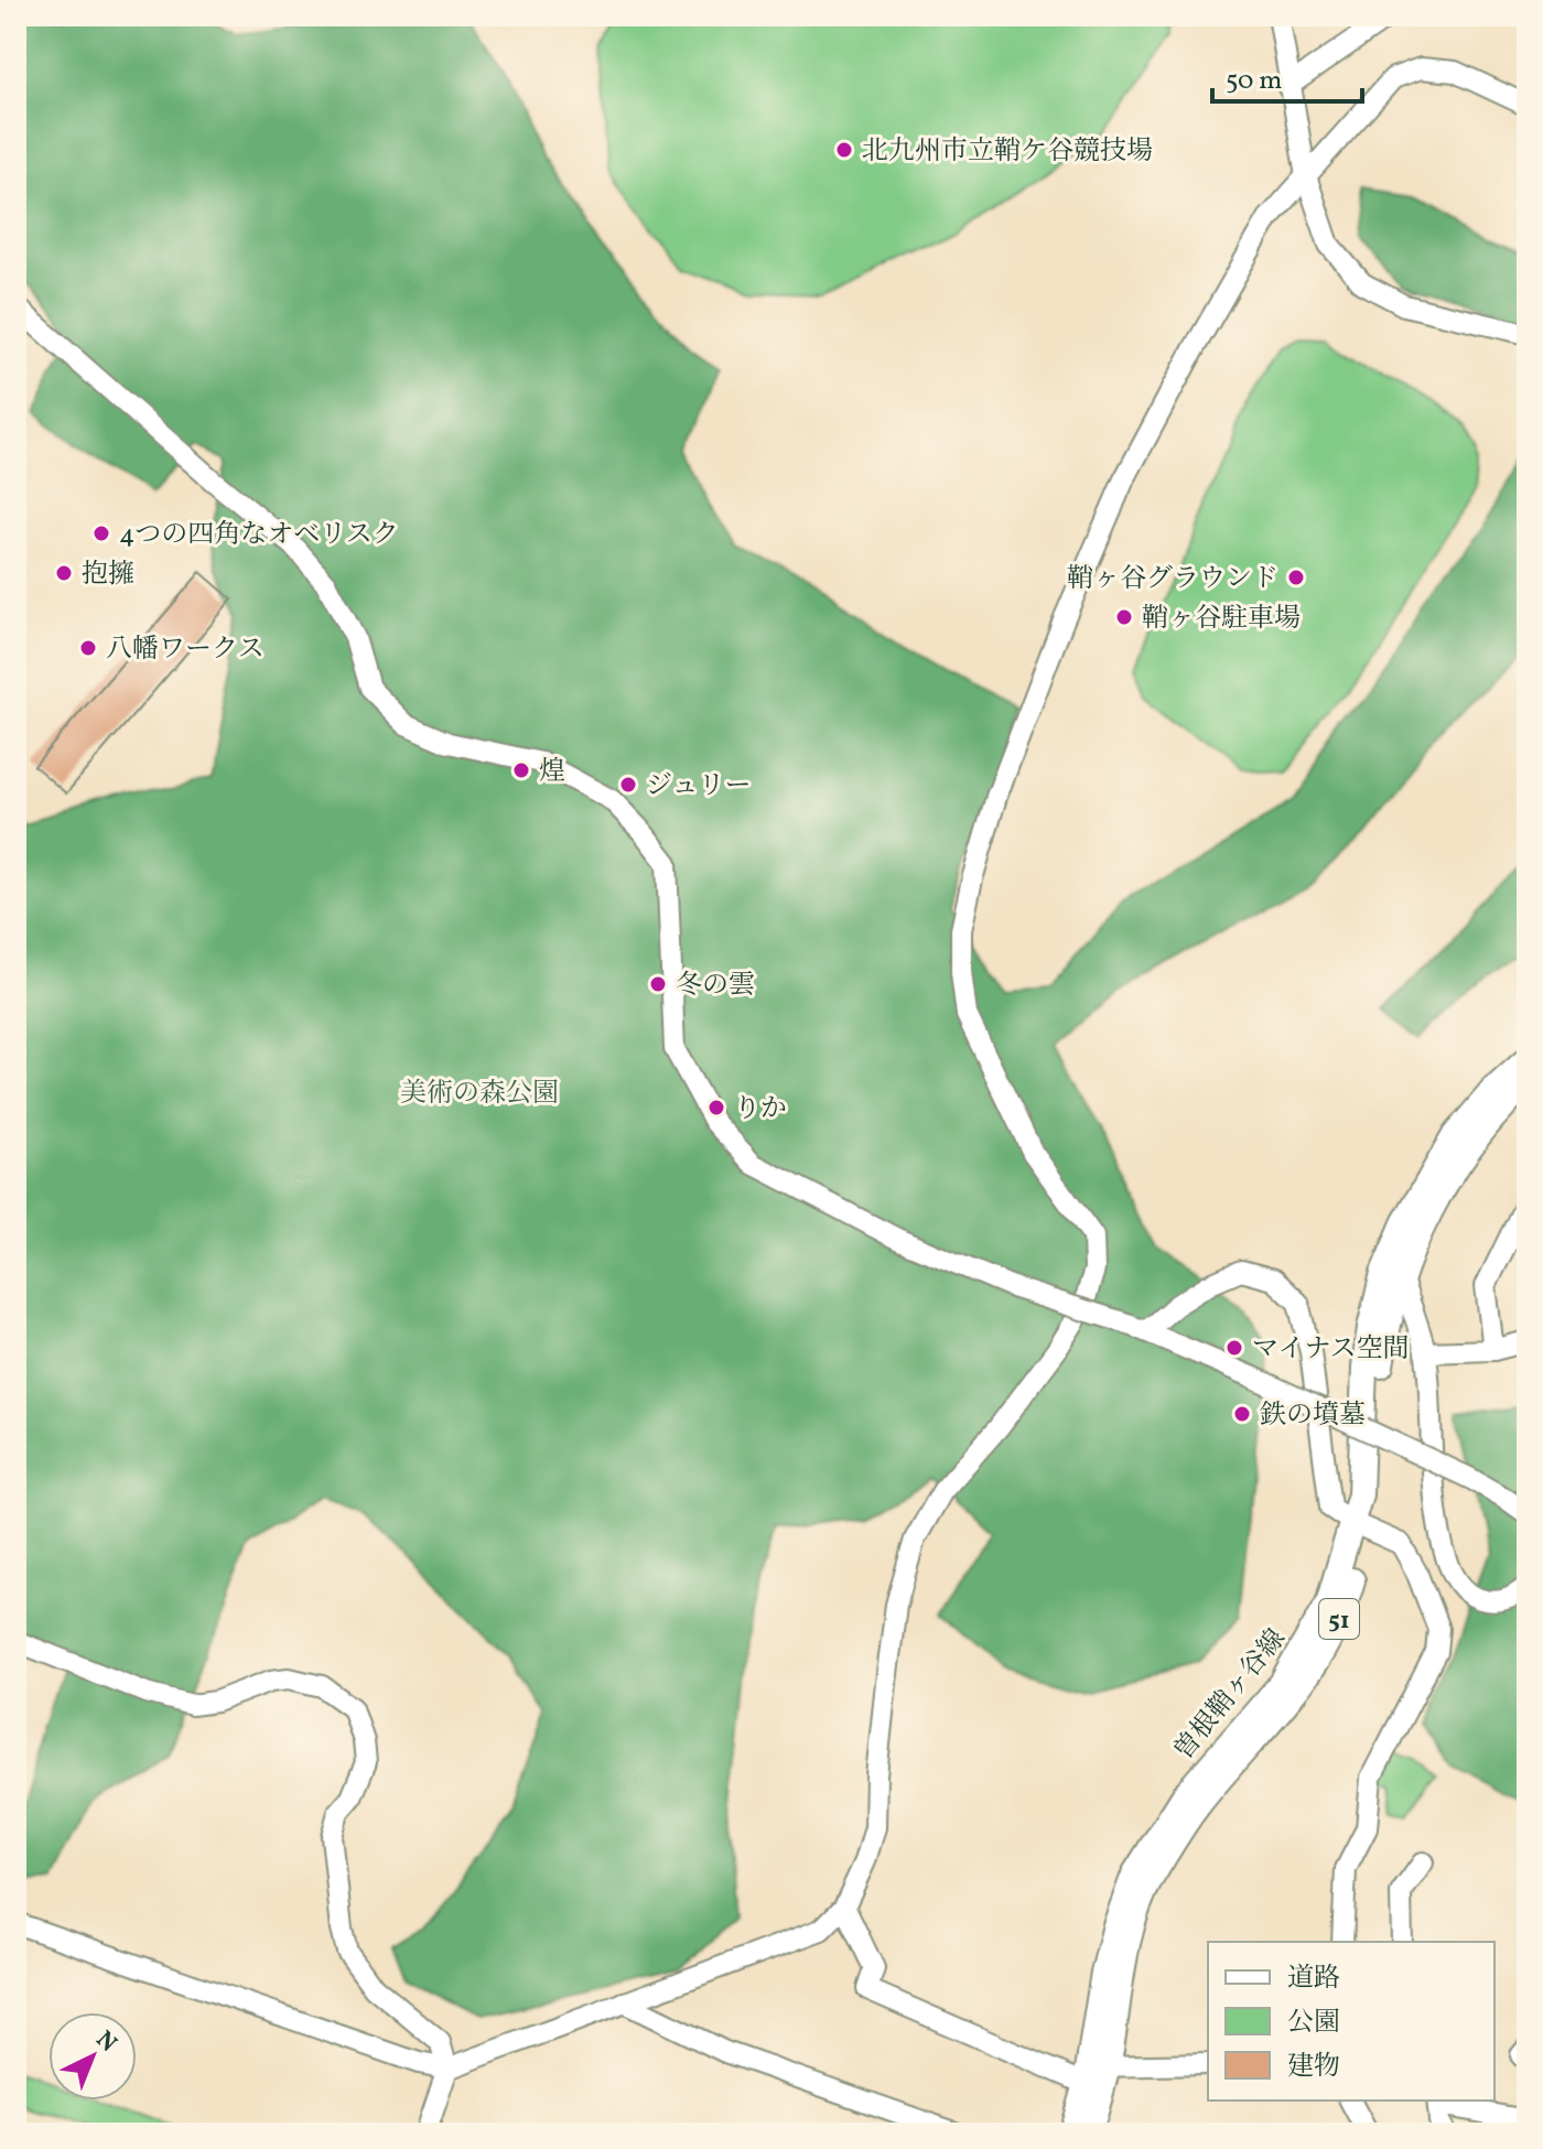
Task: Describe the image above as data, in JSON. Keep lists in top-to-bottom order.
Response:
{
  "streets": {
    "main road": ["51", "曽根鞘ヶ谷線"]
  },
  "parks": ["美術の森公園"],
  "places": [
    "北九州市立鞘ケ谷競技場",
    "4つの四角なオベリスク",
    "抱擁",
    "鞘ヶ谷グラウンド",
    "鞘ヶ谷駐車場",
    "八幡ワークス",
    "煌",
    "ジュリー",
    "冬の雲",
    "りか",
    "マイナス空間",
    "鉄の墳墓"
  ],
  "legend": ["道路", "公園", "建物"],
  "scale_bar": "50 m",
  "north": "top right"
}
